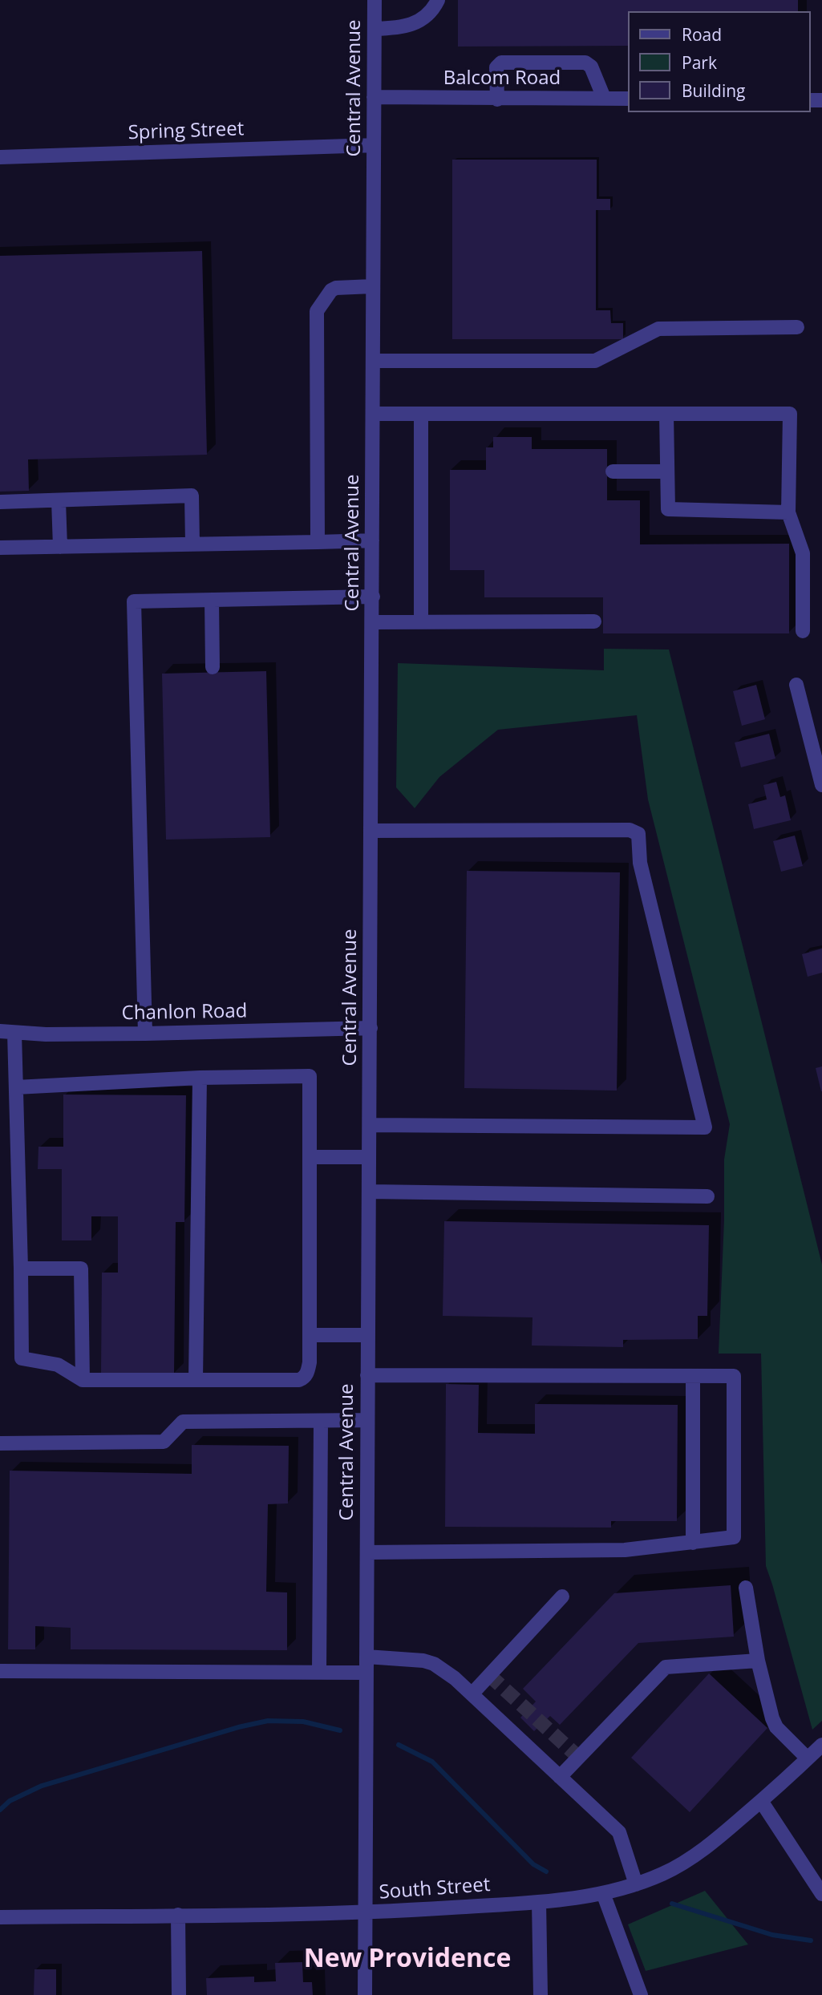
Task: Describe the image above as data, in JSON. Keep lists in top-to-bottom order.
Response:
{
  "streets": {
    "street": [
      "Balcom Road",
      "Central Avenue",
      "Spring Street",
      "Chanlon Road",
      "South Street"
    ]
  },
  "crossings": [
    ["Balcom Road", "Central Avenue"],
    ["Central Avenue", "Spring Street"],
    ["Central Avenue", "Chanlon Road"],
    ["Central Avenue", "South Street"]
  ],
  "districts": ["New Providence"],
  "legend": ["Road", "Park", "Building"]
}
